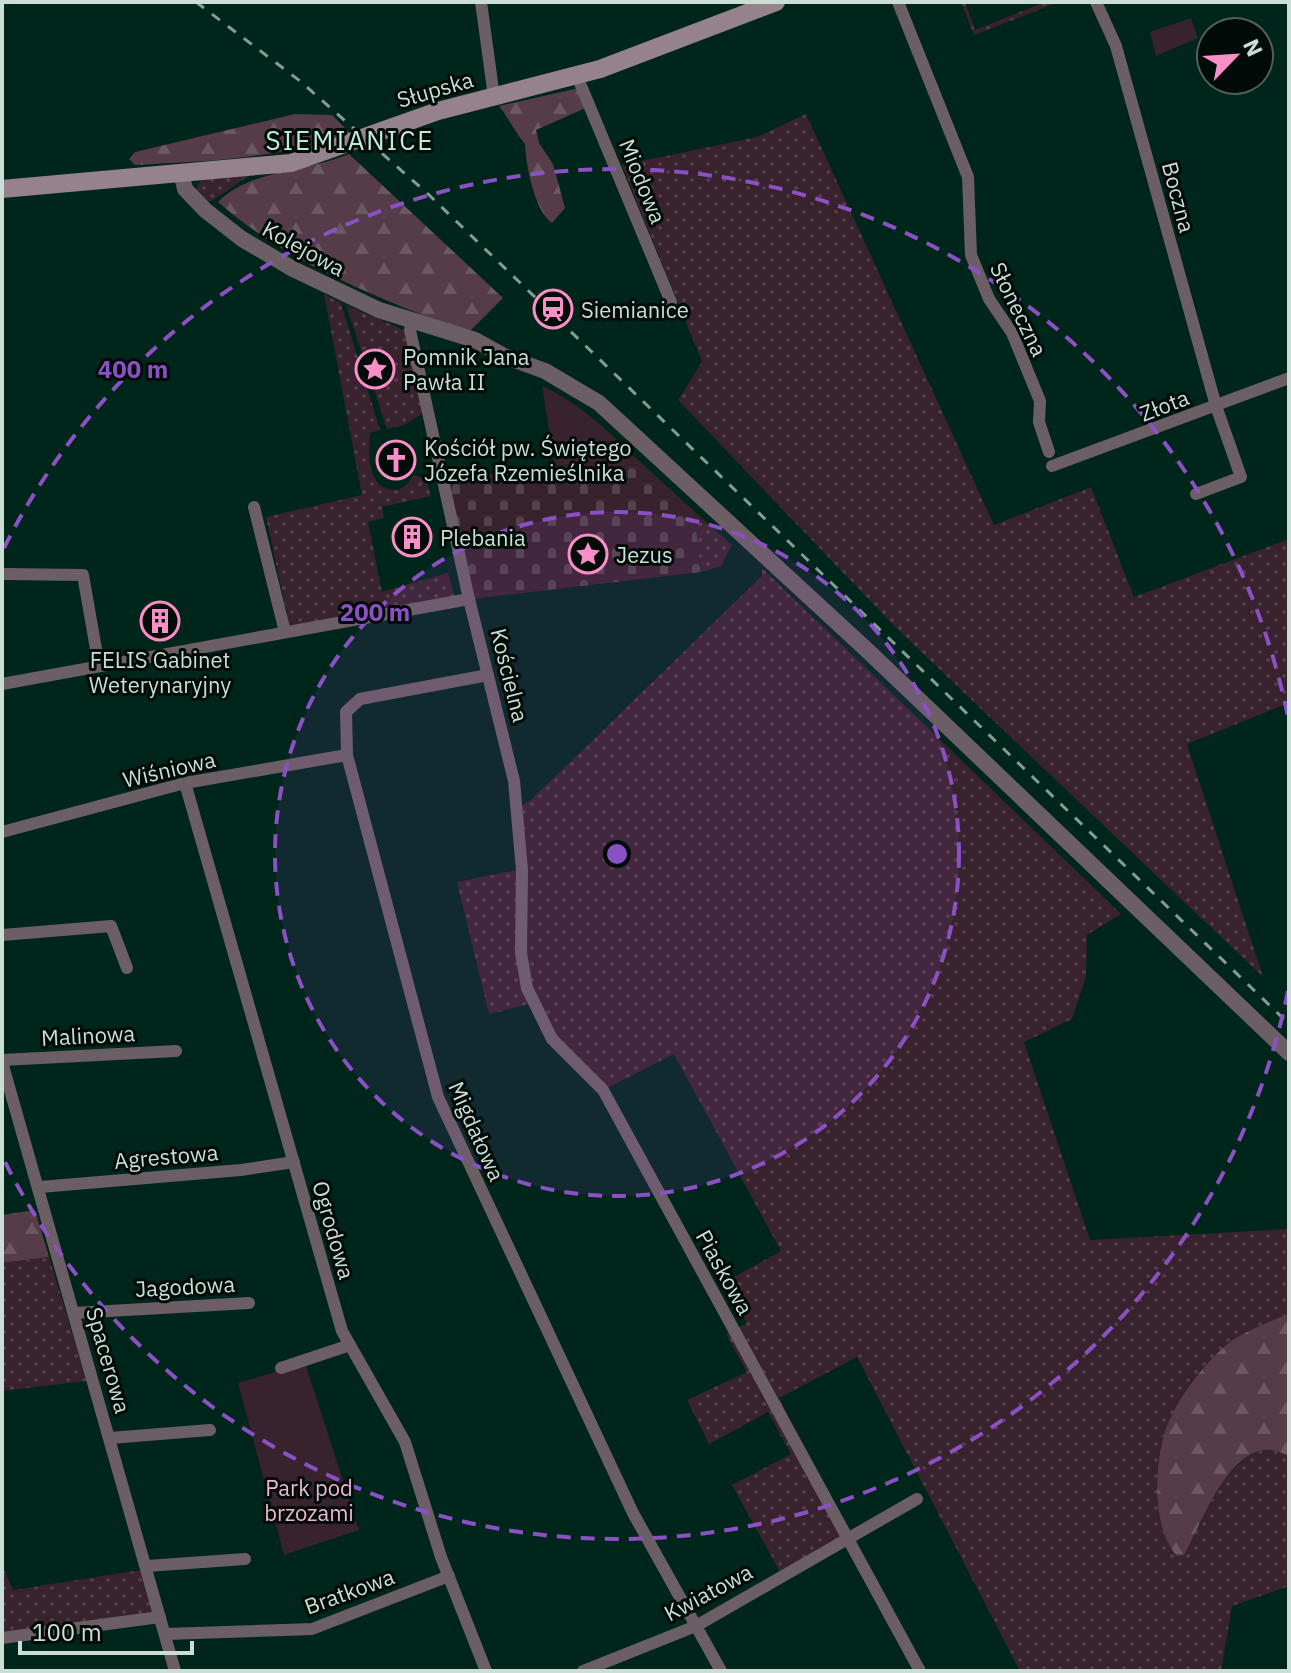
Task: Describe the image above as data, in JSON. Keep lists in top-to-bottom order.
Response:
{
  "streets": {
    "main road": ["Słupska"],
    "street": [
      "Miodowa",
      "Boczna",
      "Kolejowa",
      "Słoneczna",
      "Złota",
      "Kościelna",
      "Wiśniowa",
      "Malinowa",
      "Migdałowa",
      "Agrestowa",
      "Ogrodowa",
      "Piaskowa",
      "Jagodowa",
      "Spacerowa",
      "Bratkowa",
      "Kwiatowa"
    ]
  },
  "crossings": [
    ["Słupska", "Miodowa"],
    ["Słupska", "Kolejowa"],
    ["Boczna", "Złota"],
    ["Kolejowa", "Kościelna"],
    ["Kościelna", "Migdałowa"],
    ["Kościelna", "Piaskowa"],
    ["Wiśniowa", "Migdałowa"],
    ["Wiśniowa", "Ogrodowa"],
    ["Malinowa", "Spacerowa"],
    ["Migdałowa", "Kwiatowa"],
    ["Agrestowa", "Ogrodowa"],
    ["Agrestowa", "Spacerowa"],
    ["Ogrodowa", "Bratkowa"],
    ["Piaskowa", "Kwiatowa"],
    ["Jagodowa", "Spacerowa"],
    ["Spacerowa", "Bratkowa"]
  ],
  "districts": ["SIEMIANICE"],
  "parks": ["Park pod brzozami"],
  "places": {
    "station": ["Siemianice"],
    "place": ["Pomnik Jana Pawła II", "Jezus"],
    "church": ["Kościół pw. Świętego Józefa Rzemieślnika"],
    "building": ["Plebania", "FELIS Gabinet Weterynaryjny"]
  },
  "scale_bar": "100 m",
  "north": "top right",
  "rings": ["400 m", "200 m"]
}
